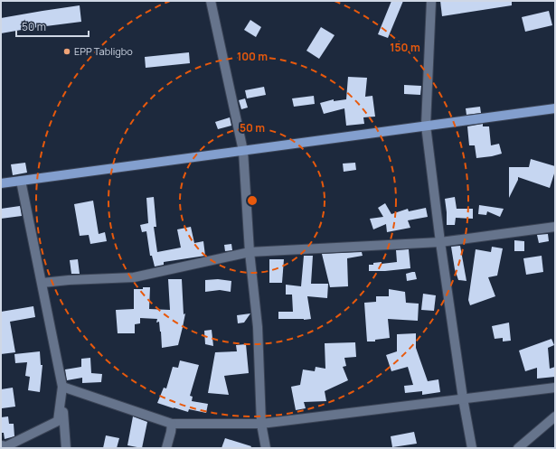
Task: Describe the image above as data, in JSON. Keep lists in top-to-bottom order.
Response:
{
  "places": ["EPP Tabligbo"],
  "scale_bar": "50 m",
  "rings": ["150 m", "100 m", "50 m"]
}
